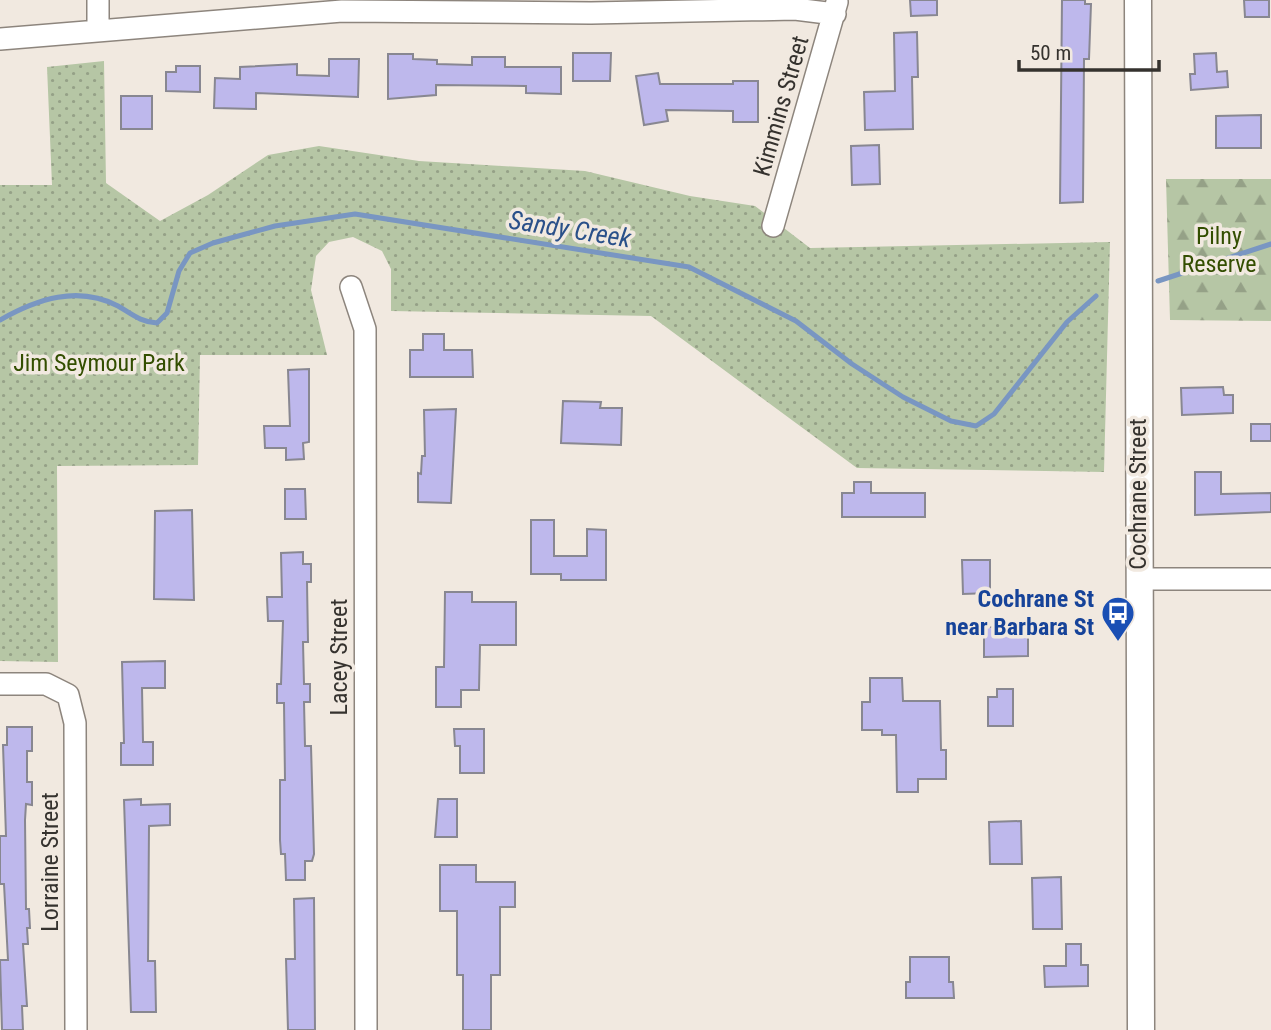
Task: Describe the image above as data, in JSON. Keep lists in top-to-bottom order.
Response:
{
  "streets": {
    "street": [
      "Kimmins Street",
      "Cochrane Street",
      "Lacey Street",
      "Lorraine Street"
    ]
  },
  "water": ["Sandy Creek"],
  "parks": ["Pilny Reserve", "Jim Seymour Park"],
  "places": {
    "bus stop": ["Cochrane St near Barbara St"]
  },
  "scale_bar": "50 m"
}
